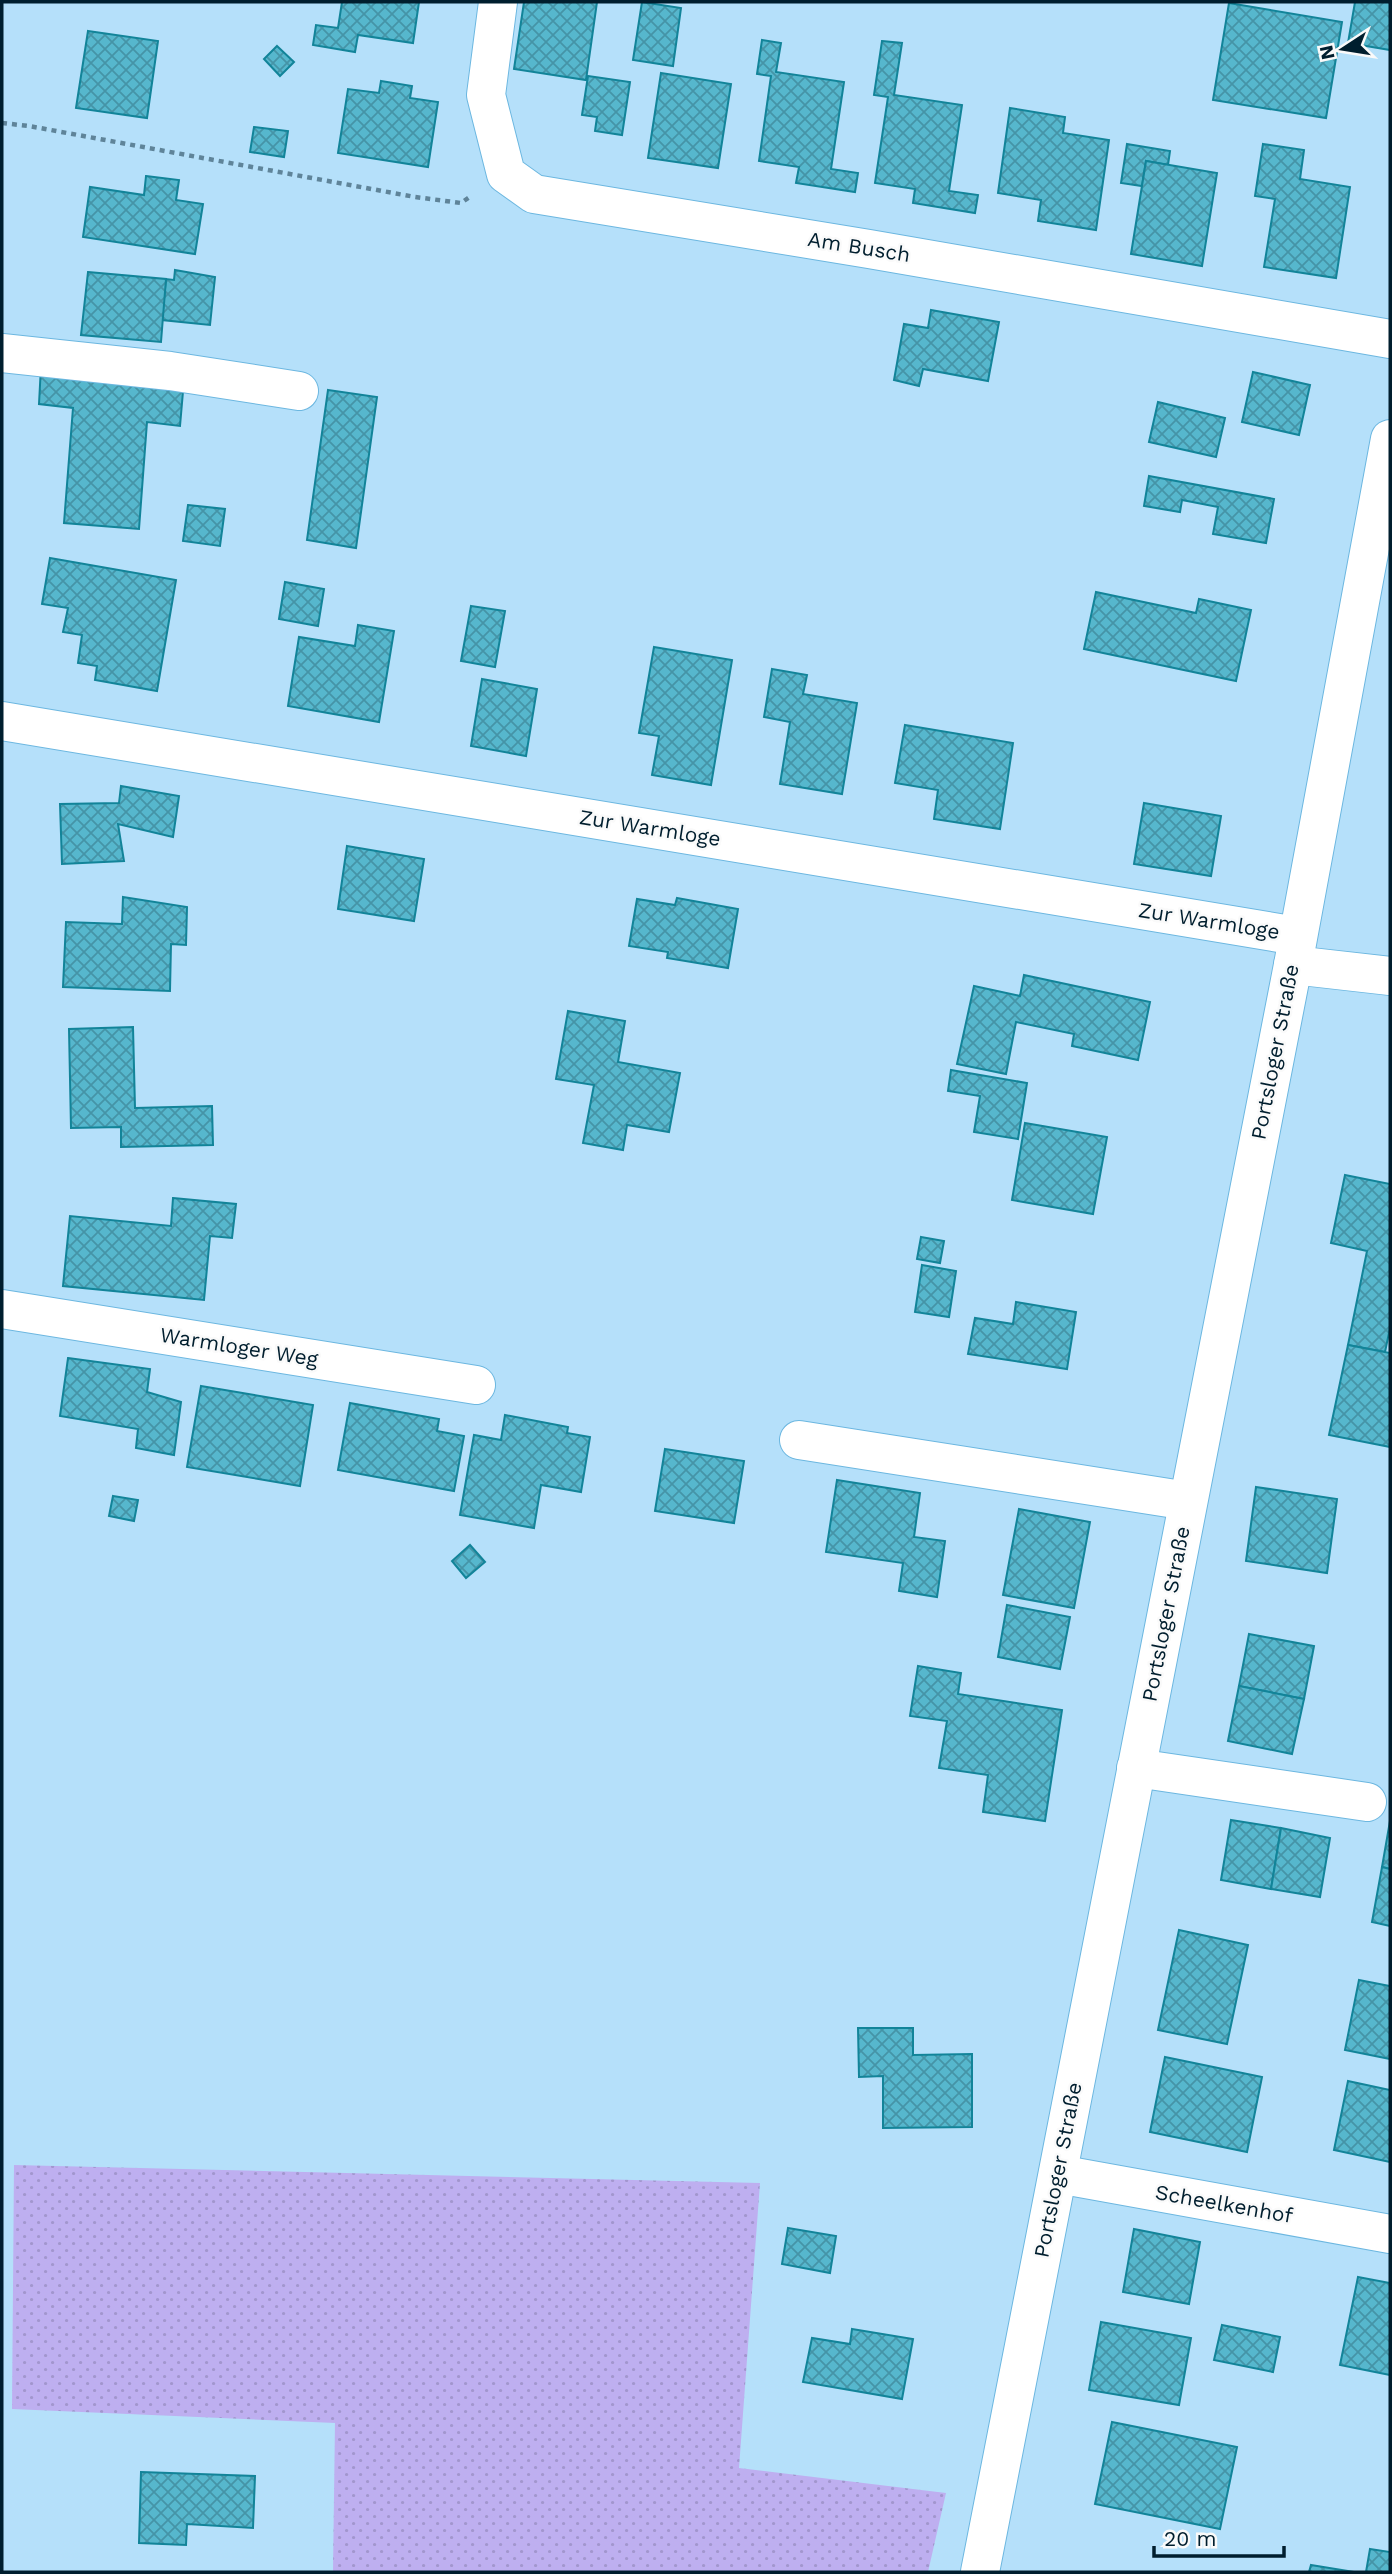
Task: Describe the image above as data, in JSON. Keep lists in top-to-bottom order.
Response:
{
  "streets": {
    "street": [
      "Am Busch",
      "Zur Warmloge",
      "Portsloger Straße",
      "Warmloger Weg",
      "Scheelkenhof"
    ]
  },
  "crossings": [
    ["Zur Warmloge", "Portsloger Straße"],
    ["Portsloger Straße", "Scheelkenhof"]
  ],
  "scale_bar": "20 m",
  "north": "left"
}
